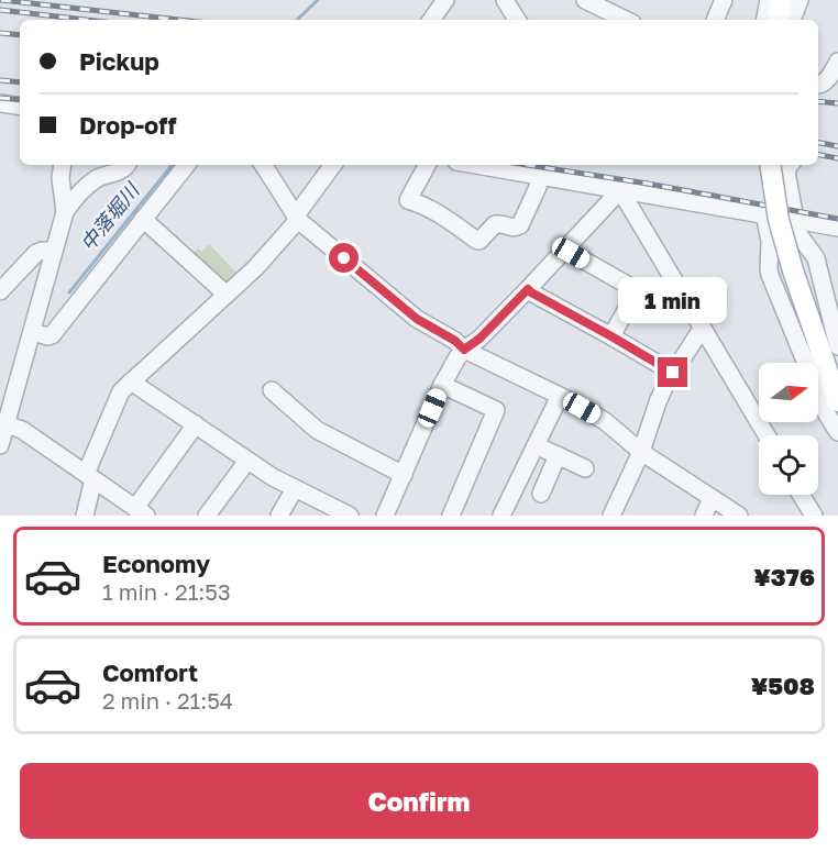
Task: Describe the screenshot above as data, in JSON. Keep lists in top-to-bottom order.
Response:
{
  "water": ["中落堀川"],
  "north": "right",
  "page": {
    "banner": ["Pickup", "Drop-off"],
    "bubble": "1 min",
    "list": [
      {
        "name": "Economy",
        "note": "1 min · 21:53",
        "value": "¥376"
      },
      {
        "name": "Comfort",
        "note": "2 min · 21:54",
        "value": "¥508"
      }
    ],
    "buttons": "Confirm"
  }
}
